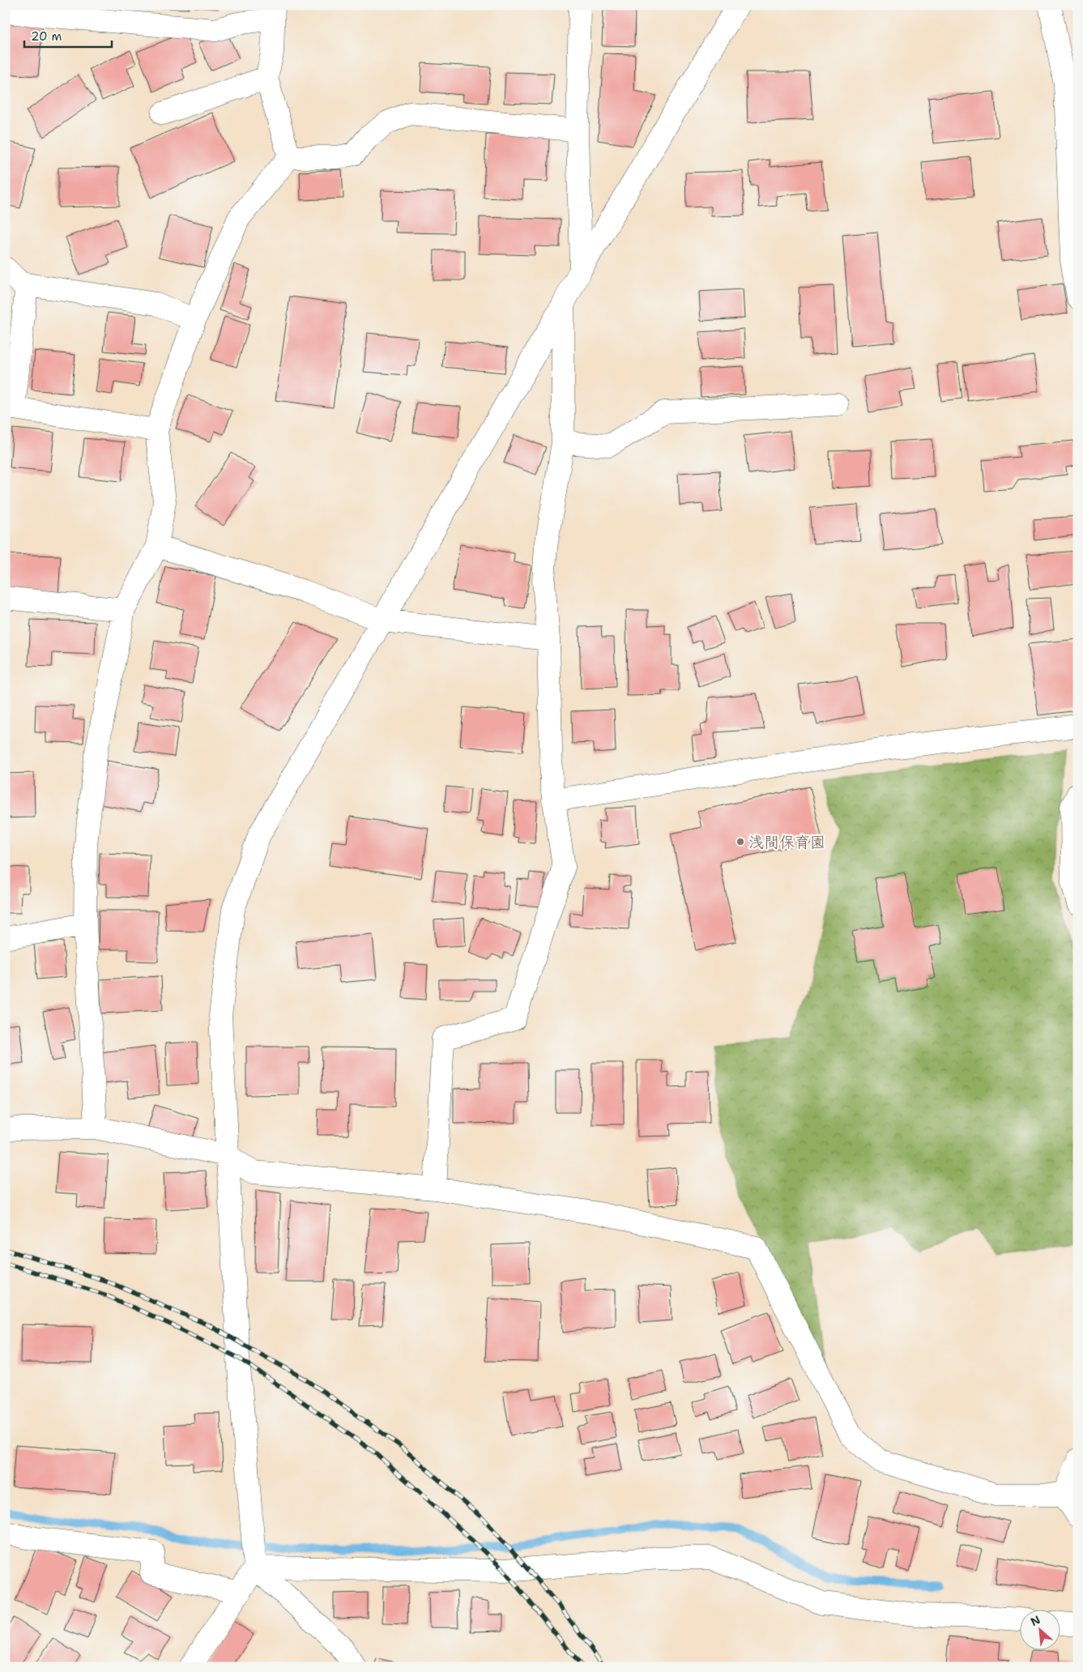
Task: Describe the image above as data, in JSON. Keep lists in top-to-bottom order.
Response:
{
  "places": ["浅間保育園"],
  "scale_bar": "20 m",
  "north": "top left"
}
